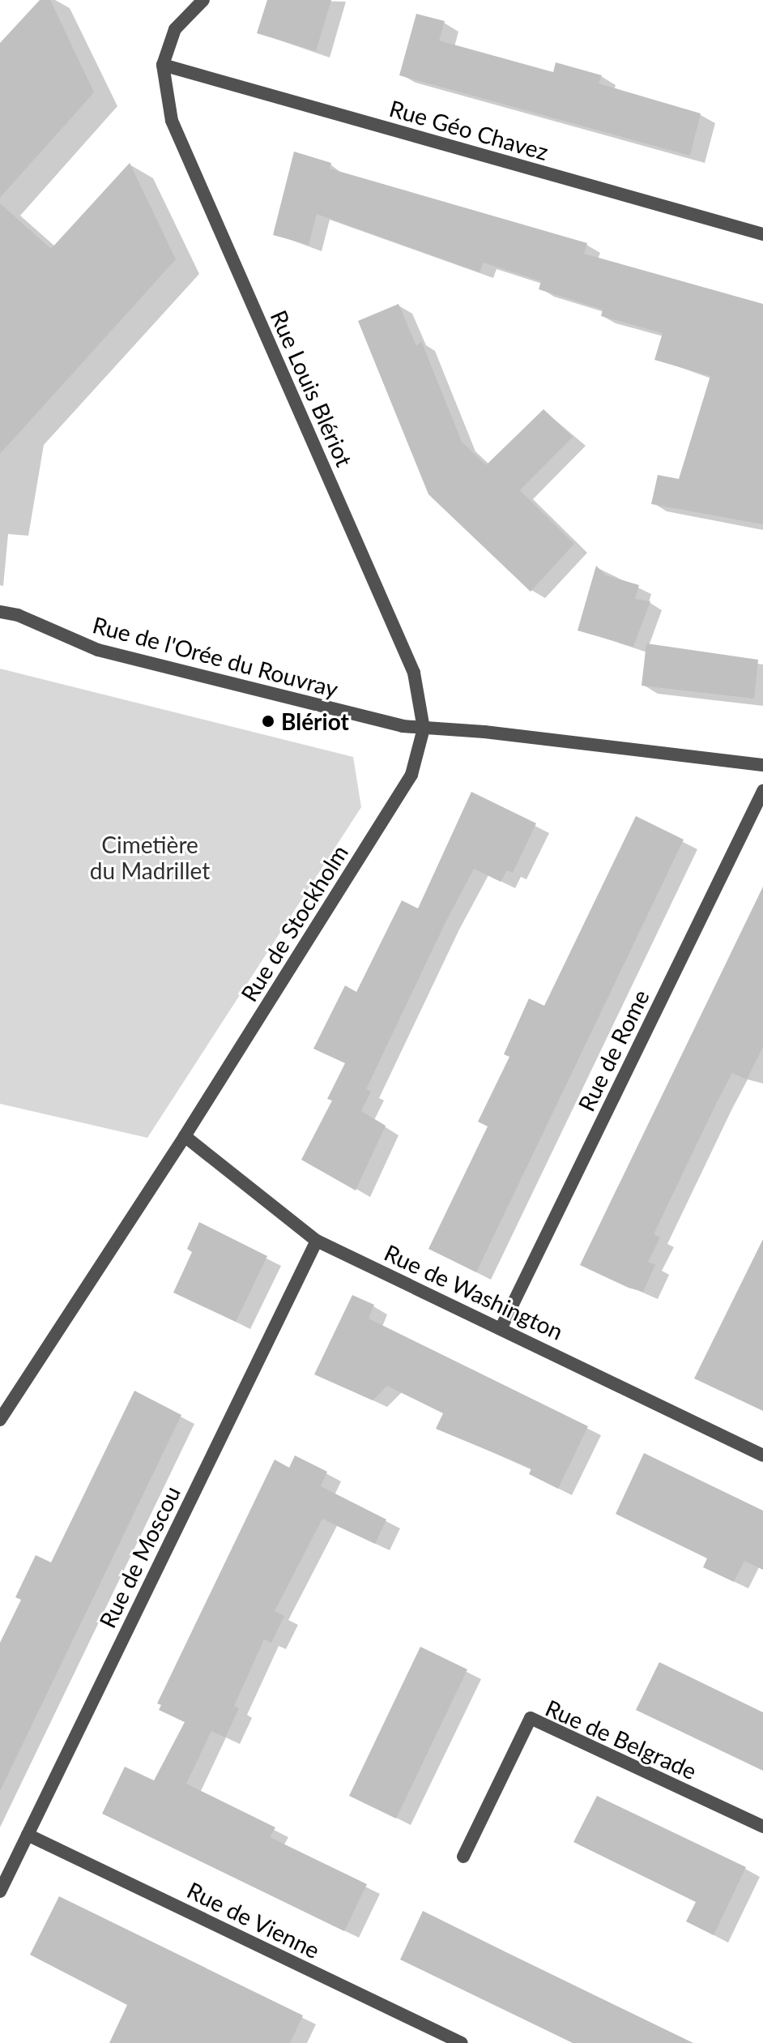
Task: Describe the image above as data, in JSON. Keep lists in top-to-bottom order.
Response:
{
  "streets": {
    "street": [
      "Rue Géo Chavez",
      "Rue Louis Blériot",
      "Rue de l'Orée du Rouvray",
      "Rue de Stockholm",
      "Rue de Rome",
      "Rue de Washington",
      "Rue de Moscou",
      "Rue de Belgrade",
      "Rue de Vienne"
    ]
  },
  "crossings": [
    ["Rue Géo Chavez", "Rue Louis Blériot"],
    ["Rue Louis Blériot", "Rue de l'Orée du Rouvray"],
    ["Rue Louis Blériot", "Rue de Stockholm"],
    ["Rue de l'Orée du Rouvray", "Rue de Stockholm"],
    ["Rue de Stockholm", "Rue de Washington"],
    ["Rue de Rome", "Rue de Washington"],
    ["Rue de Washington", "Rue de Moscou"],
    ["Rue de Moscou", "Rue de Vienne"]
  ],
  "parks": ["Cimetière du Madrillet"],
  "places": ["Blériot"]
}
